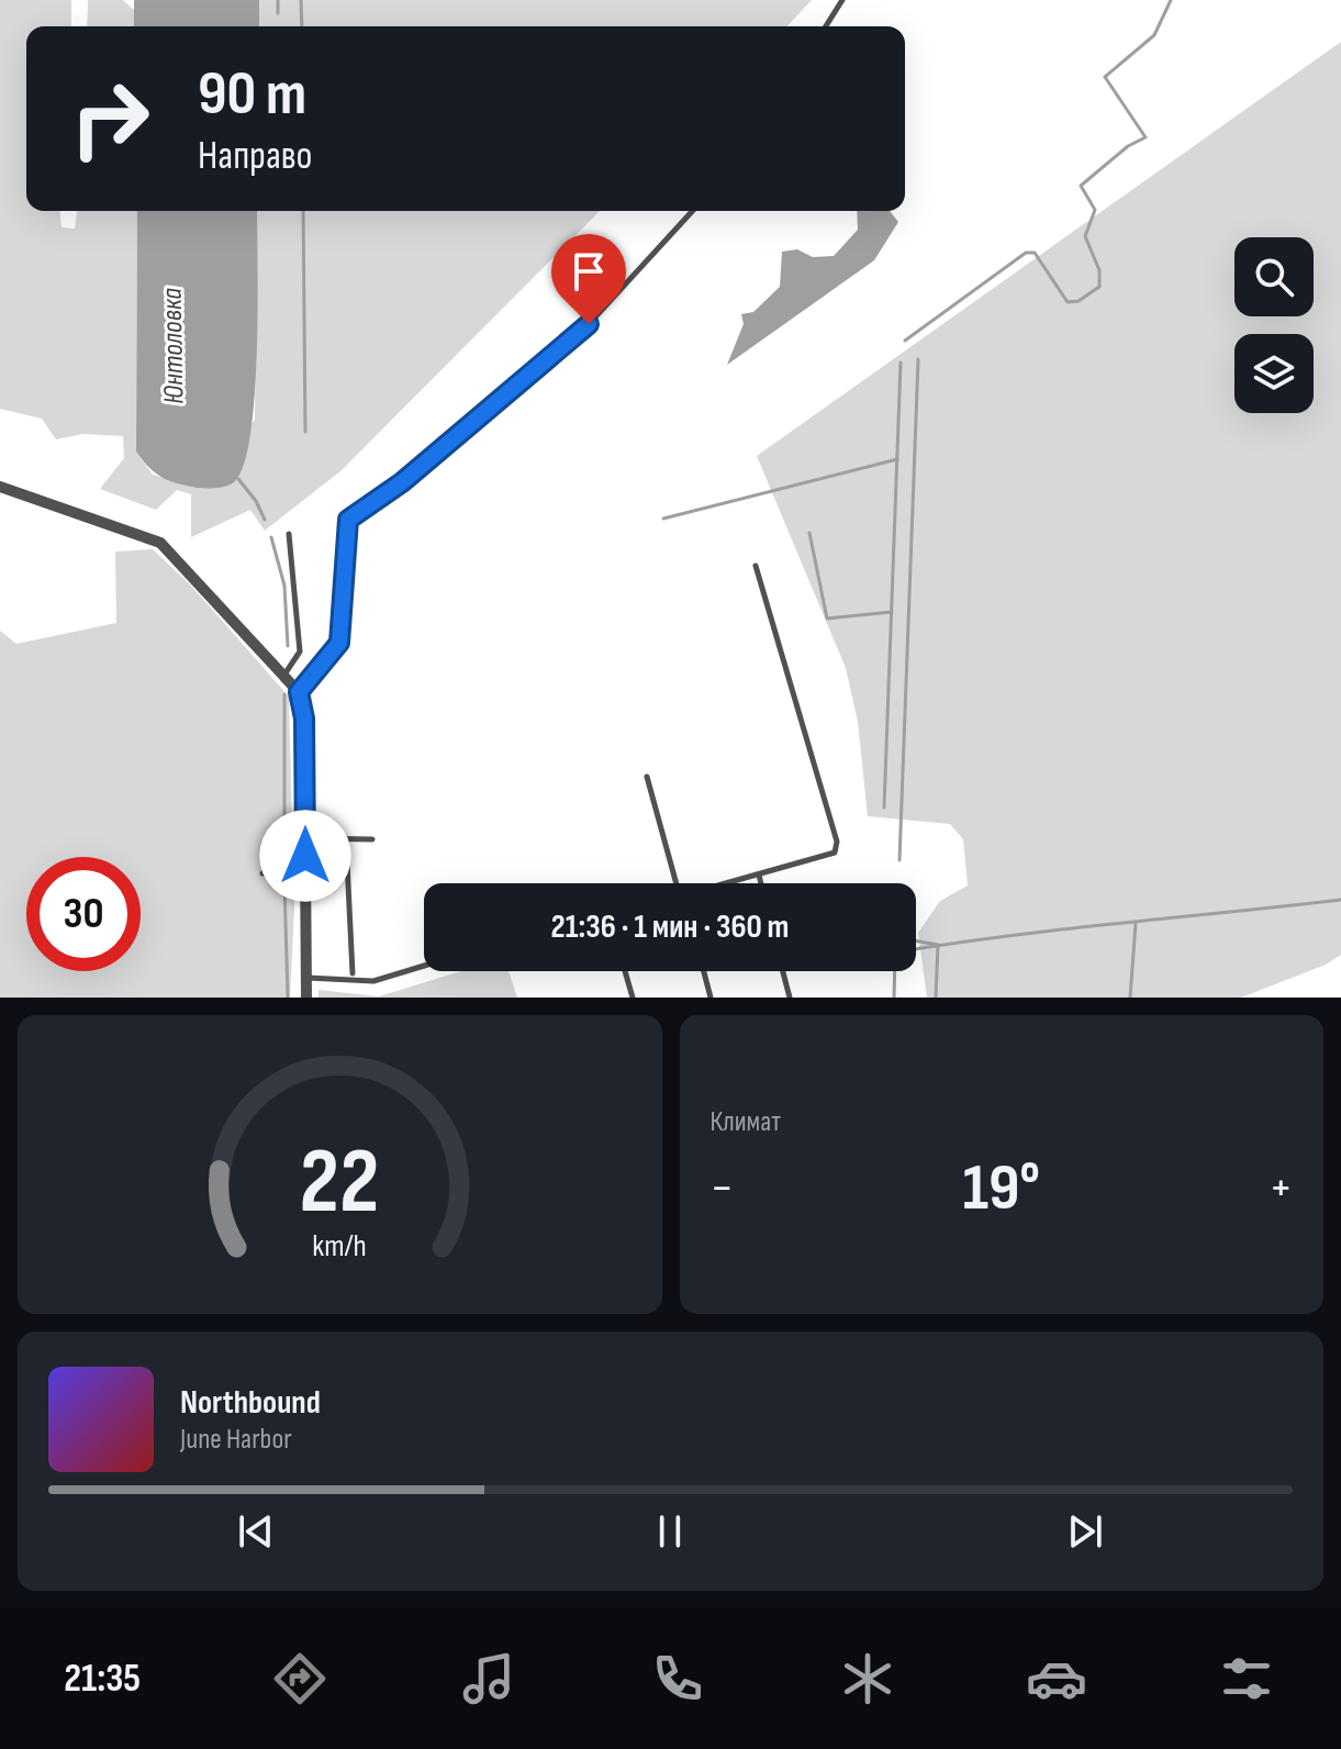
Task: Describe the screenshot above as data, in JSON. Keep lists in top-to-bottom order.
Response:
{
  "water": ["Юнтоловка"],
  "page": {
    "turn": ["90 m", "Направо"],
    "limit": "30",
    "trip": "21:36 · 1 мин · 360 m",
    "tile": "Климат",
    "heat": ["−", "19°", "+"],
    "song": ["Northbound", "June Harbor"],
    "tabs": "21:35",
    "gauge": ["22", "km/h"]
  }
}
